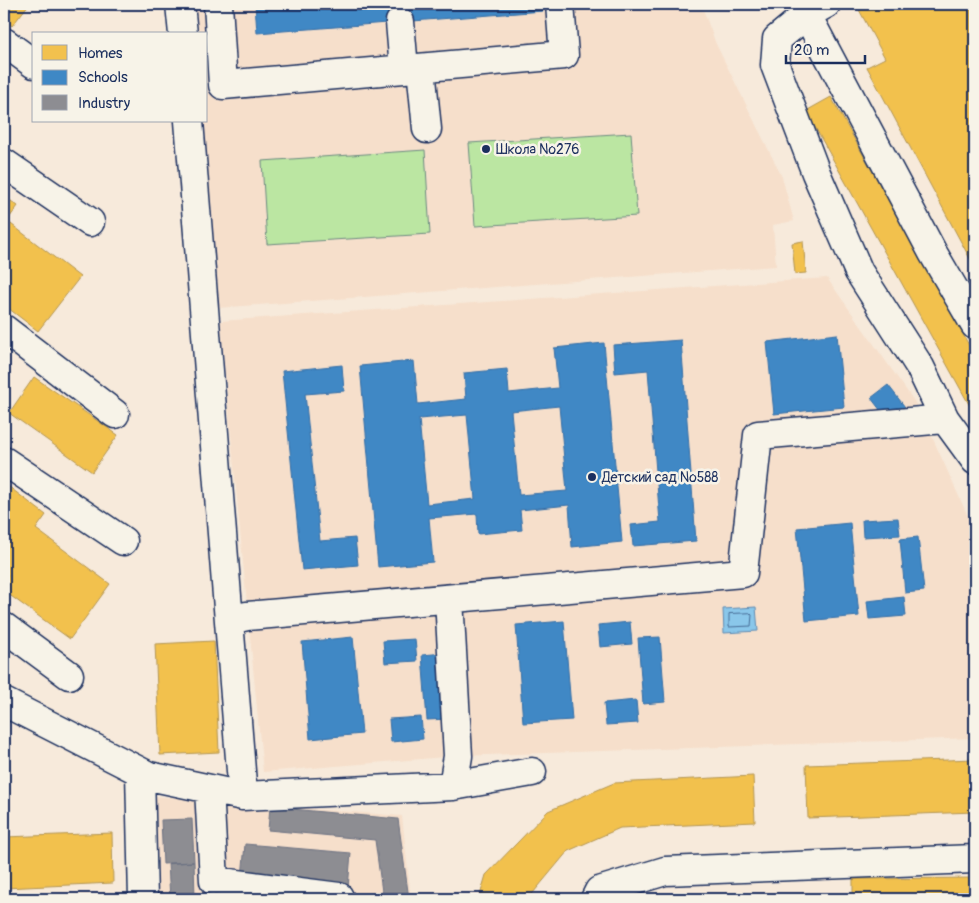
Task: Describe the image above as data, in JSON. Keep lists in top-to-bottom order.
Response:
{
  "places": ["Школа №276", "Детский сад №588"],
  "legend": ["Homes", "Schools", "Industry"],
  "scale_bar": "20 m"
}
